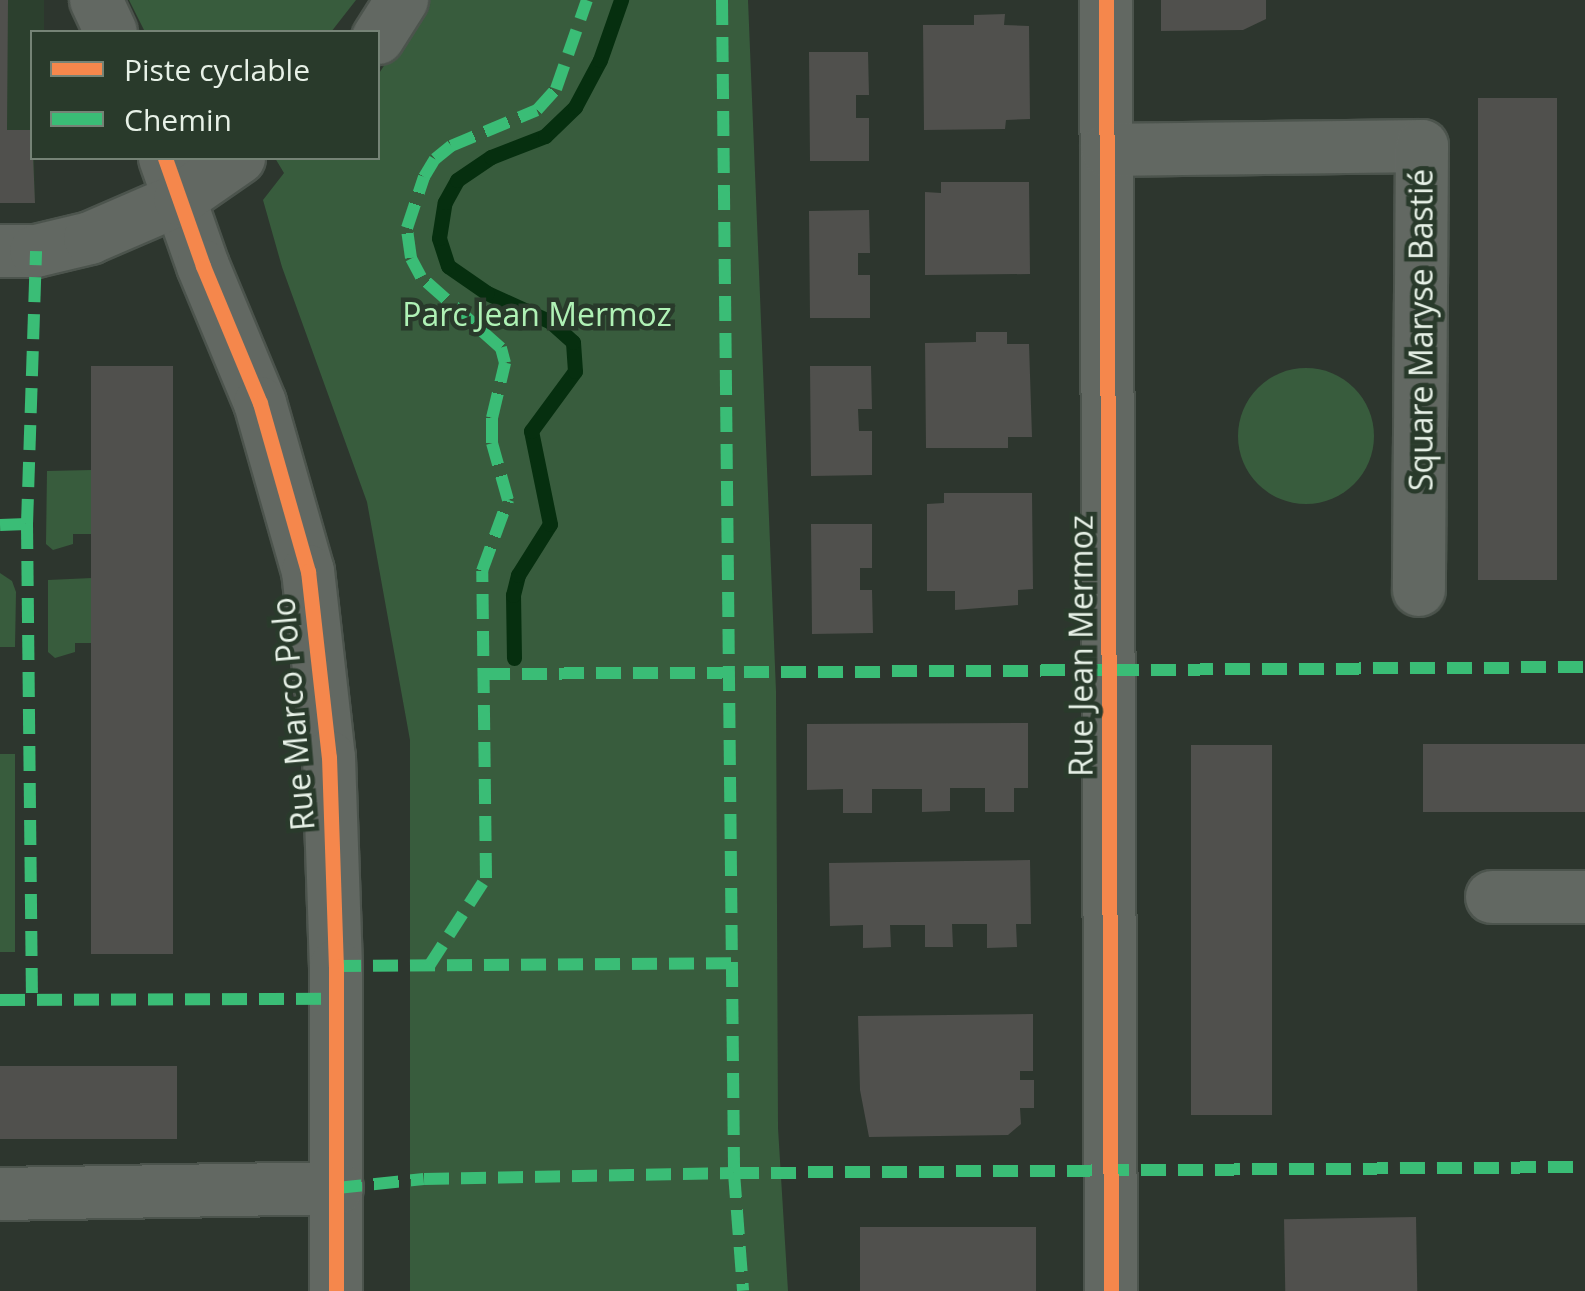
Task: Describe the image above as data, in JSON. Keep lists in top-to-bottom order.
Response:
{
  "streets": {
    "street": ["Square Maryse Bastié", "Rue Jean Mermoz", "Rue Marco Polo"]
  },
  "crossings": [
    ["Square Maryse Bastié", "Rue Jean Mermoz"]
  ],
  "parks": ["Parc Jean Mermoz"],
  "legend": ["Piste cyclable", "Chemin"]
}
